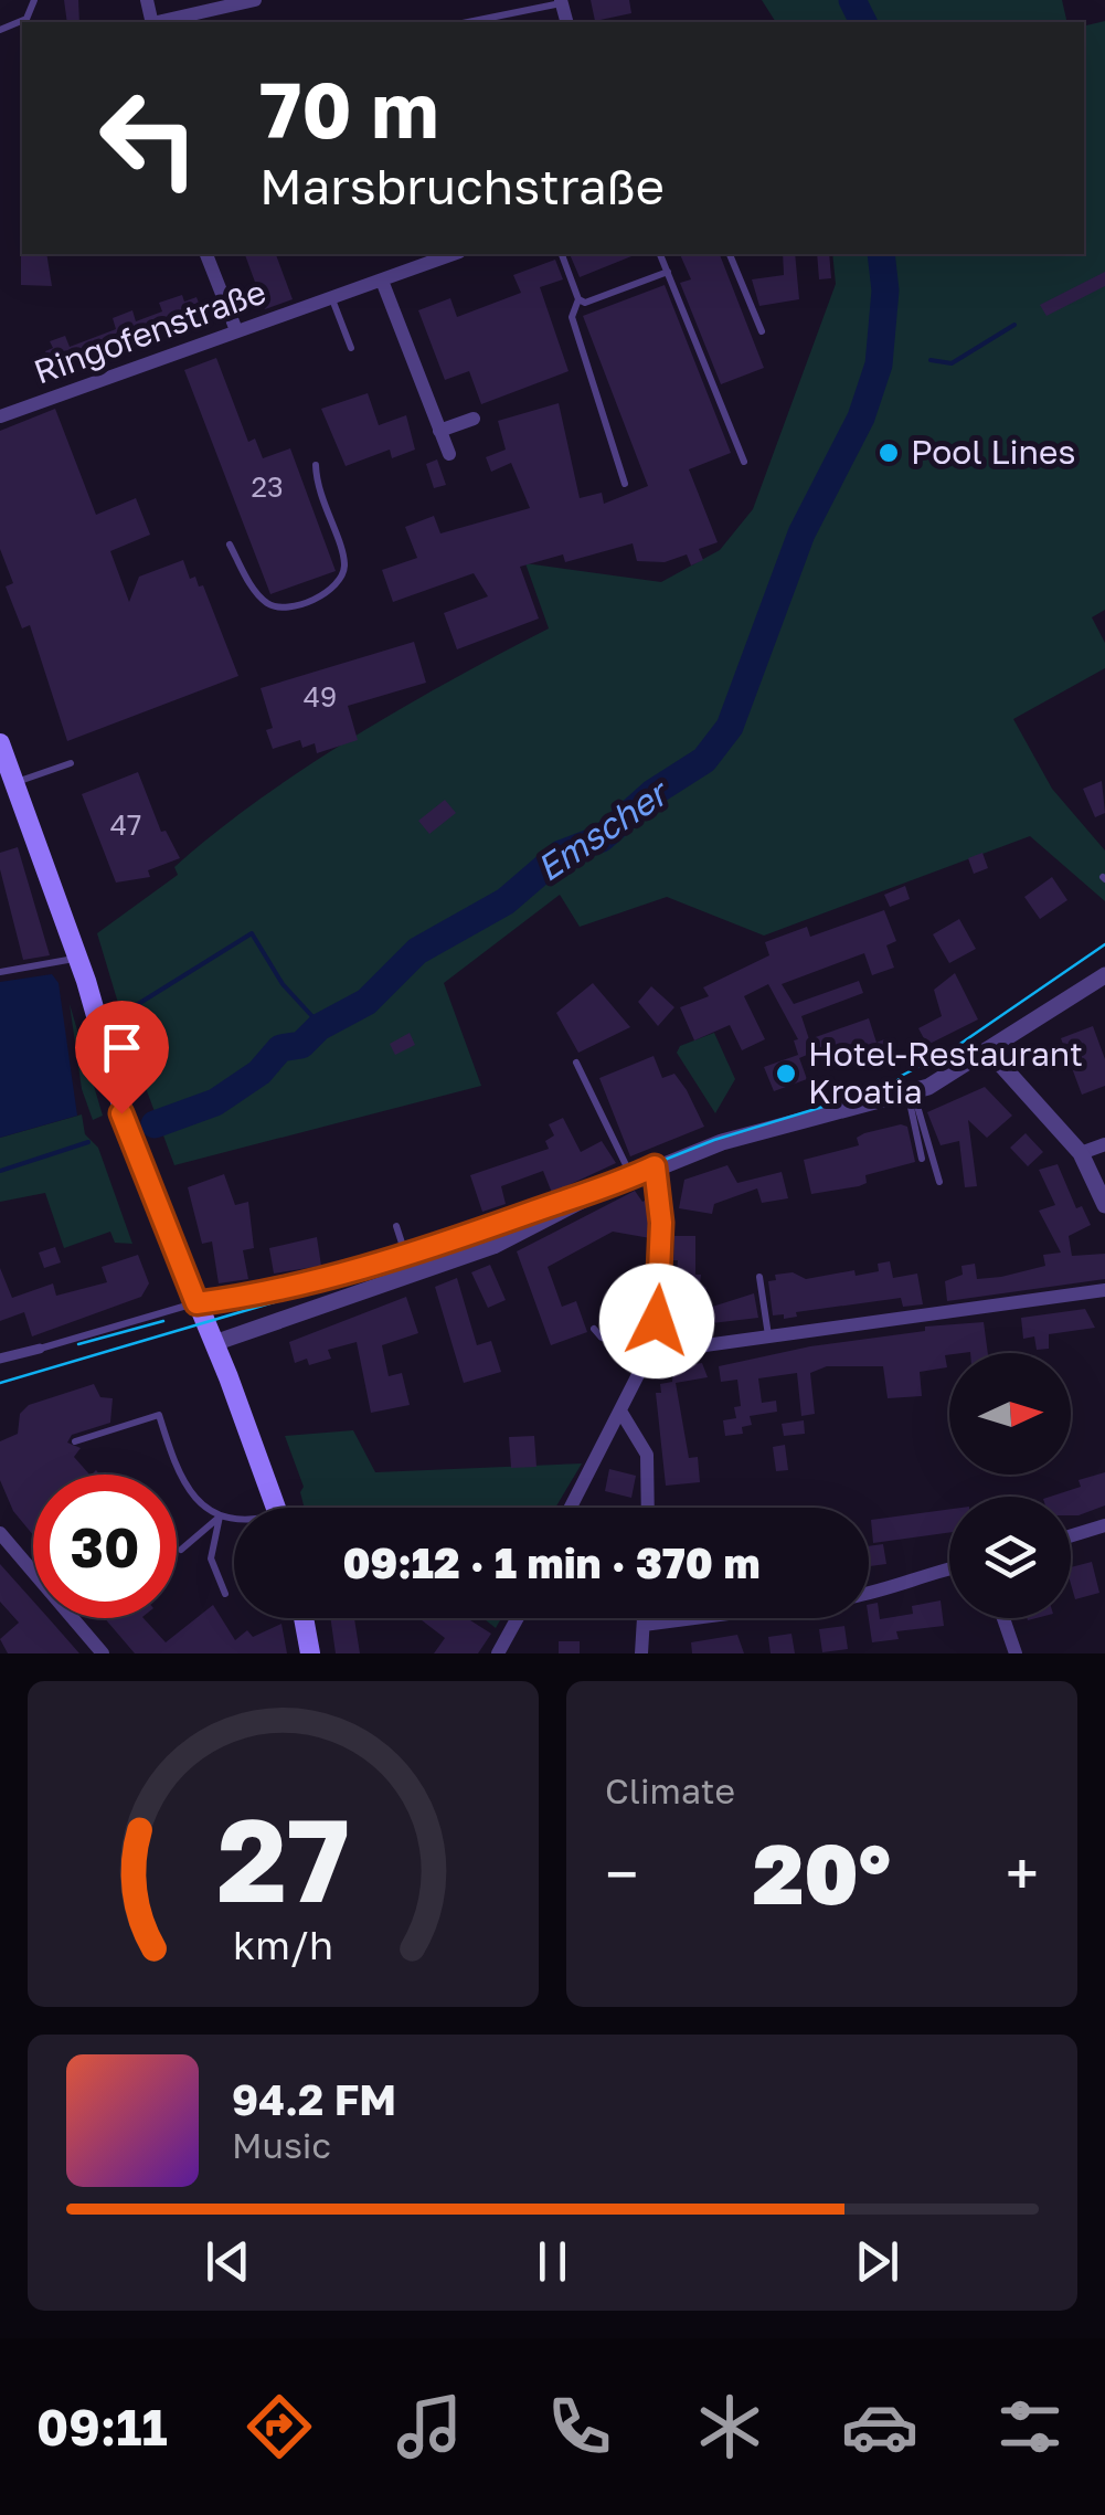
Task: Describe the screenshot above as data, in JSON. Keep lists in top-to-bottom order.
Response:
{
  "streets": {
    "street": ["Ringofenstraße"]
  },
  "water": ["Emscher"],
  "places": ["Pool Lines", "Hotel-Restaurant Kroatia"],
  "house_numbers": ["23", "49", "47"],
  "north": "right",
  "page": {
    "turn": ["70 m", "Marsbruchstraße"],
    "limit": "30",
    "trip": "09:12 · 1 min · 370 m",
    "tile": "Climate",
    "heat": ["−", "20°", "+"],
    "song": ["94.2 FM", "Music"],
    "tabs": "09:11",
    "gauge": ["27", "km/h"]
  }
}
